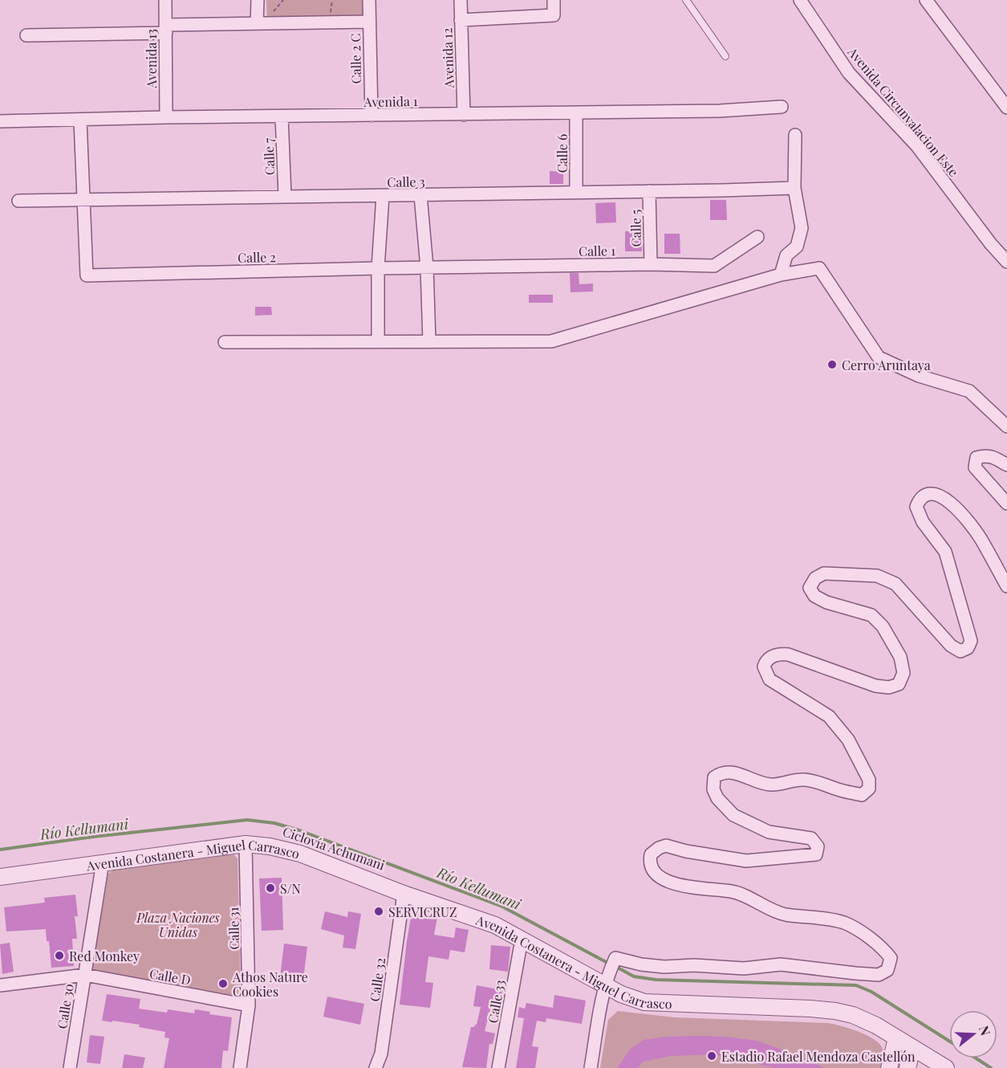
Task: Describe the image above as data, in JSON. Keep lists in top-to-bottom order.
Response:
{
  "streets": {
    "street": [
      "Avenida 12",
      "Avenida 13",
      "Calle 2 C",
      "Avenida 1",
      "Avenida Circunvalacion Este",
      "Calle 6",
      "Calle 7",
      "Calle 3",
      "Calle 5",
      "Calle 1",
      "Calle 2",
      "Avenida Costanera - Miguel Carrasco",
      "Calle 31",
      "Calle D",
      "Calle 32",
      "Calle 33",
      "Calle 30"
    ]
  },
  "crossings": [
    ["Avenida 12", "Avenida 1"],
    ["Avenida 13", "Avenida 1"],
    ["Calle 2 C", "Avenida 1"],
    ["Avenida 1", "Calle 6"],
    ["Avenida 1", "Calle 7"],
    ["Calle 6", "Calle 3"],
    ["Calle 7", "Calle 3"],
    ["Calle 3", "Calle 5"],
    ["Calle 3", "Calle 2"],
    ["Calle 5", "Calle 1"],
    ["Calle 1", "Calle 2"],
    ["Avenida Costanera - Miguel Carrasco", "Calle 31"],
    ["Avenida Costanera - Miguel Carrasco", "Calle 32"],
    ["Avenida Costanera - Miguel Carrasco", "Calle 33"],
    ["Avenida Costanera - Miguel Carrasco", "Calle 30"],
    ["Calle 31", "Calle D"],
    ["Calle D", "Calle 30"]
  ],
  "water": ["Río Kellumani"],
  "parks": ["Plaza Naciones Unidas"],
  "places": [
    "Cerro Aruntaya",
    "S/N",
    "SERVICRUZ",
    "Red Monkey",
    "Athos Nature Cookies",
    "Estadio Rafael Mendoza Castellón"
  ],
  "north": "right"
}
